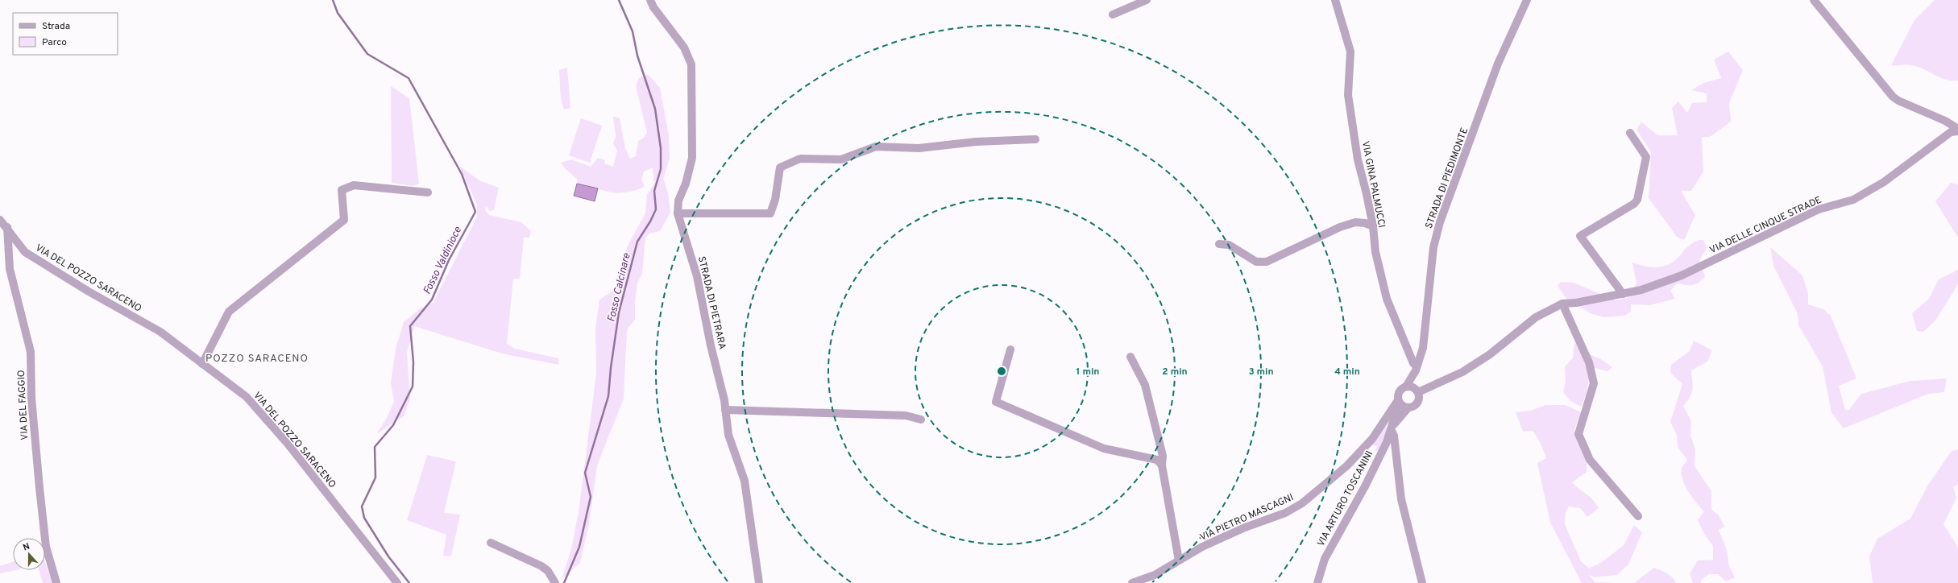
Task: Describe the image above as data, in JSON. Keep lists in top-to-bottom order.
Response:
{
  "streets": {
    "street": [
      "STRADA DI PIEDIMONTE",
      "VIA GINA PALMUCCI",
      "VIA DELLE CINQUE STRADE",
      "VIA DEL POZZO SARACENO",
      "STRADA DI PIETRARA",
      "VIA DEL FAGGIO",
      "VIA ARTURO TOSCANINI",
      "VIA PIETRO MASCAGNI"
    ]
  },
  "crossings": [
    ["STRADA DI PIEDIMONTE", "VIA GINA PALMUCCI"],
    ["STRADA DI PIEDIMONTE", "VIA DELLE CINQUE STRADE"],
    ["STRADA DI PIEDIMONTE", "VIA ARTURO TOSCANINI"],
    ["STRADA DI PIEDIMONTE", "VIA PIETRO MASCAGNI"],
    ["VIA DELLE CINQUE STRADE", "VIA ARTURO TOSCANINI"],
    ["VIA DELLE CINQUE STRADE", "VIA PIETRO MASCAGNI"],
    ["VIA DEL POZZO SARACENO", "VIA DEL FAGGIO"],
    ["VIA ARTURO TOSCANINI", "VIA PIETRO MASCAGNI"]
  ],
  "districts": ["POZZO SARACENO"],
  "water": ["Fosso Valdinioce", "Fosso Calcinare"],
  "legend": ["Strada", "Parco"],
  "north": "top",
  "rings": [
    "1 min",
    "2 min",
    "3 min",
    "4 min"
  ]
}
